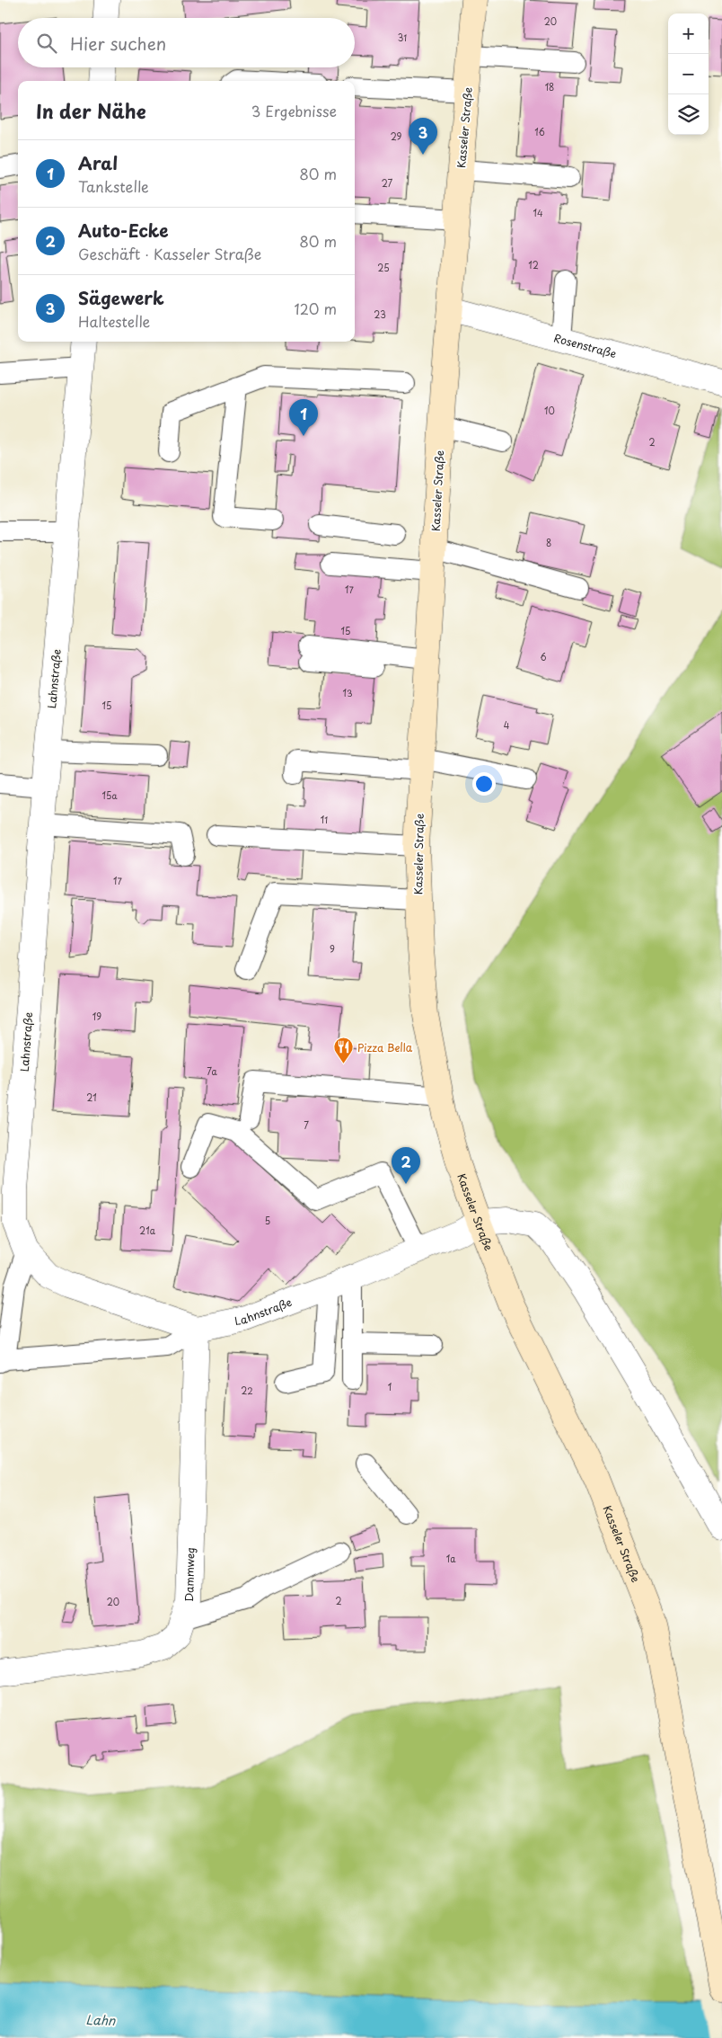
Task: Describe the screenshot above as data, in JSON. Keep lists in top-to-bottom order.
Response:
{
  "streets": {
    "main road": ["Kasseler Straße"],
    "street": ["Rosenstraße", "Lahnstraße", "Dammweg"]
  },
  "crossings": [
    ["Kasseler Straße", "Rosenstraße"],
    ["Kasseler Straße", "Lahnstraße"],
    ["Lahnstraße", "Dammweg"]
  ],
  "water": ["Lahn"],
  "places": {
    "restaurant": ["Pizza Bella"]
  },
  "house_numbers": [
    "20",
    "31",
    "18",
    "16",
    "29",
    "27",
    "14",
    "12",
    "25",
    "23",
    "10",
    "2",
    "8",
    "17",
    "15",
    "6",
    "13",
    "15",
    "4",
    "15a",
    "11",
    "17",
    "9",
    "19",
    "7a",
    "21",
    "7",
    "5",
    "21a",
    "1",
    "22",
    "1a",
    "2",
    "20"
  ],
  "page": {
    "map_buttons": ["+", "−"],
    "search": "Hier suchen",
    "heading": ["In der Nähe", "3 Ergebnisse"],
    "pins": ["3", "1", "2"],
    "list": [
      {
        "mark": "1",
        "name": "Aral",
        "note": "Tankstelle",
        "value": "80 m"
      },
      {
        "mark": "2",
        "name": "Auto-Ecke",
        "note": "Geschäft · Kasseler Straße",
        "value": "80 m"
      },
      {
        "mark": "3",
        "name": "Sägewerk",
        "note": "Haltestelle",
        "value": "120 m"
      }
    ]
  }
}
